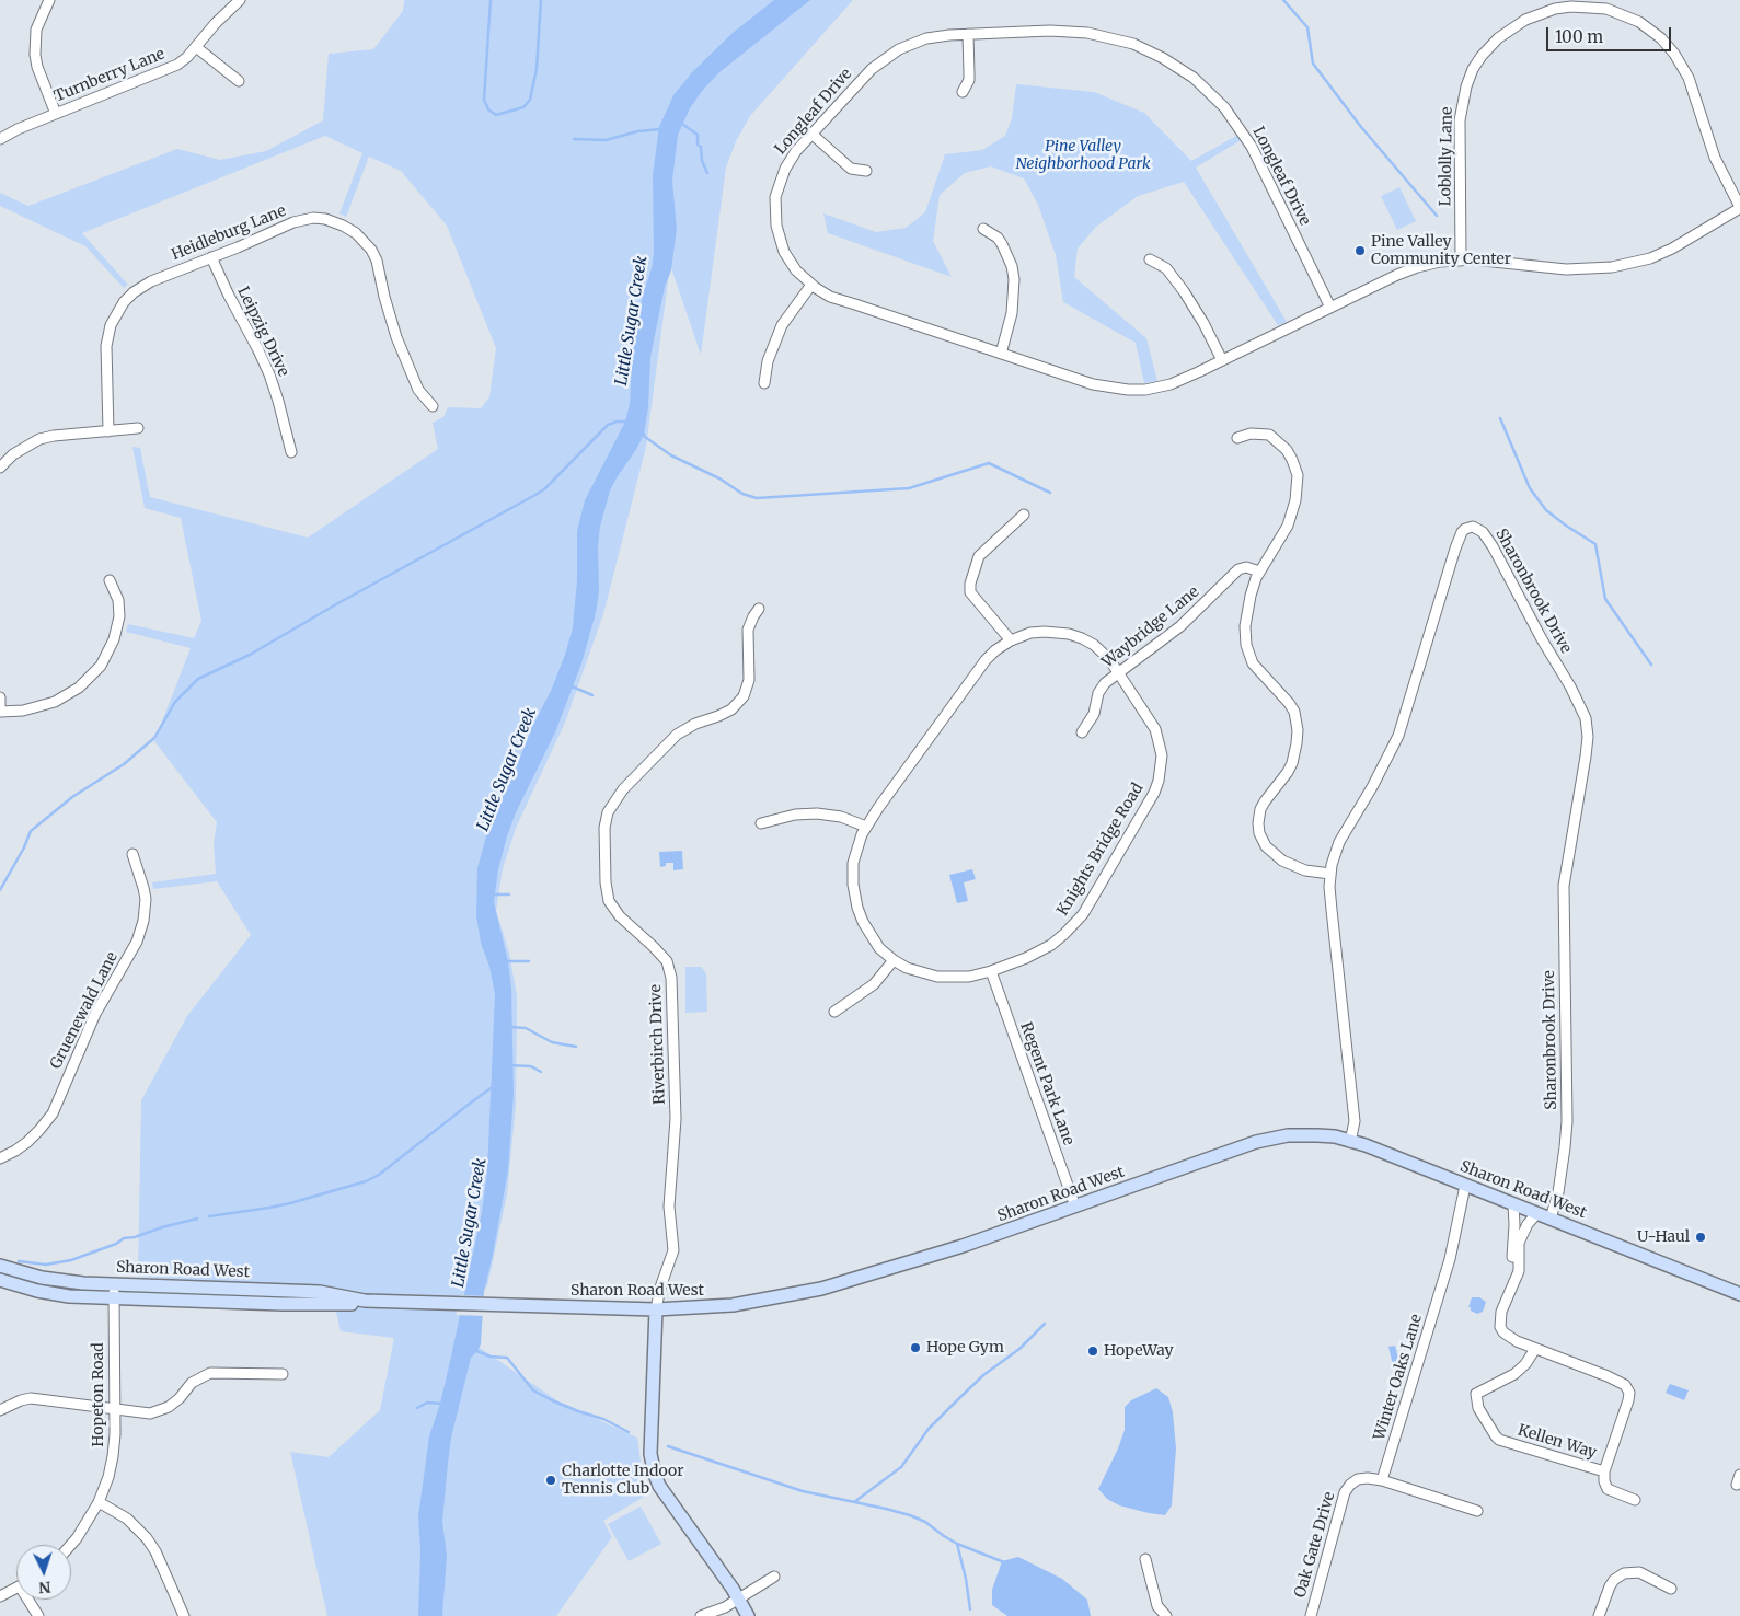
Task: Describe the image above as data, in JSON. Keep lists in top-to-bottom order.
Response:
{
  "streets": {
    "main road": ["Sharon Road West"],
    "street": [
      "Turnberry Lane",
      "Longleaf Drive",
      "Loblolly Lane",
      "Heidleburg Lane",
      "Leipzig Drive",
      "Sharonbrook Drive",
      "Waybridge Lane",
      "Knights Bridge Road",
      "Gruenewald Lane",
      "Riverbirch Drive",
      "Regent Park Lane",
      "Winter Oaks Lane",
      "Hopeton Road",
      "Kellen Way",
      "Oak Gate Drive"
    ]
  },
  "crossings": [
    ["Longleaf Drive", "Loblolly Lane"],
    ["Heidleburg Lane", "Leipzig Drive"],
    ["Sharonbrook Drive", "Sharon Road West"],
    ["Waybridge Lane", "Knights Bridge Road"],
    ["Knights Bridge Road", "Regent Park Lane"],
    ["Riverbirch Drive", "Sharon Road West"],
    ["Regent Park Lane", "Sharon Road West"],
    ["Sharon Road West", "Winter Oaks Lane"],
    ["Sharon Road West", "Hopeton Road"],
    ["Winter Oaks Lane", "Oak Gate Drive"]
  ],
  "water": ["Little Sugar Creek"],
  "parks": ["Pine Valley Neighborhood Park"],
  "places": [
    "Pine Valley Community Center",
    "U-Haul",
    "Hope Gym",
    "HopeWay",
    "Charlotte Indoor Tennis Club"
  ],
  "scale_bar": "100 m",
  "north": "bottom"
}
